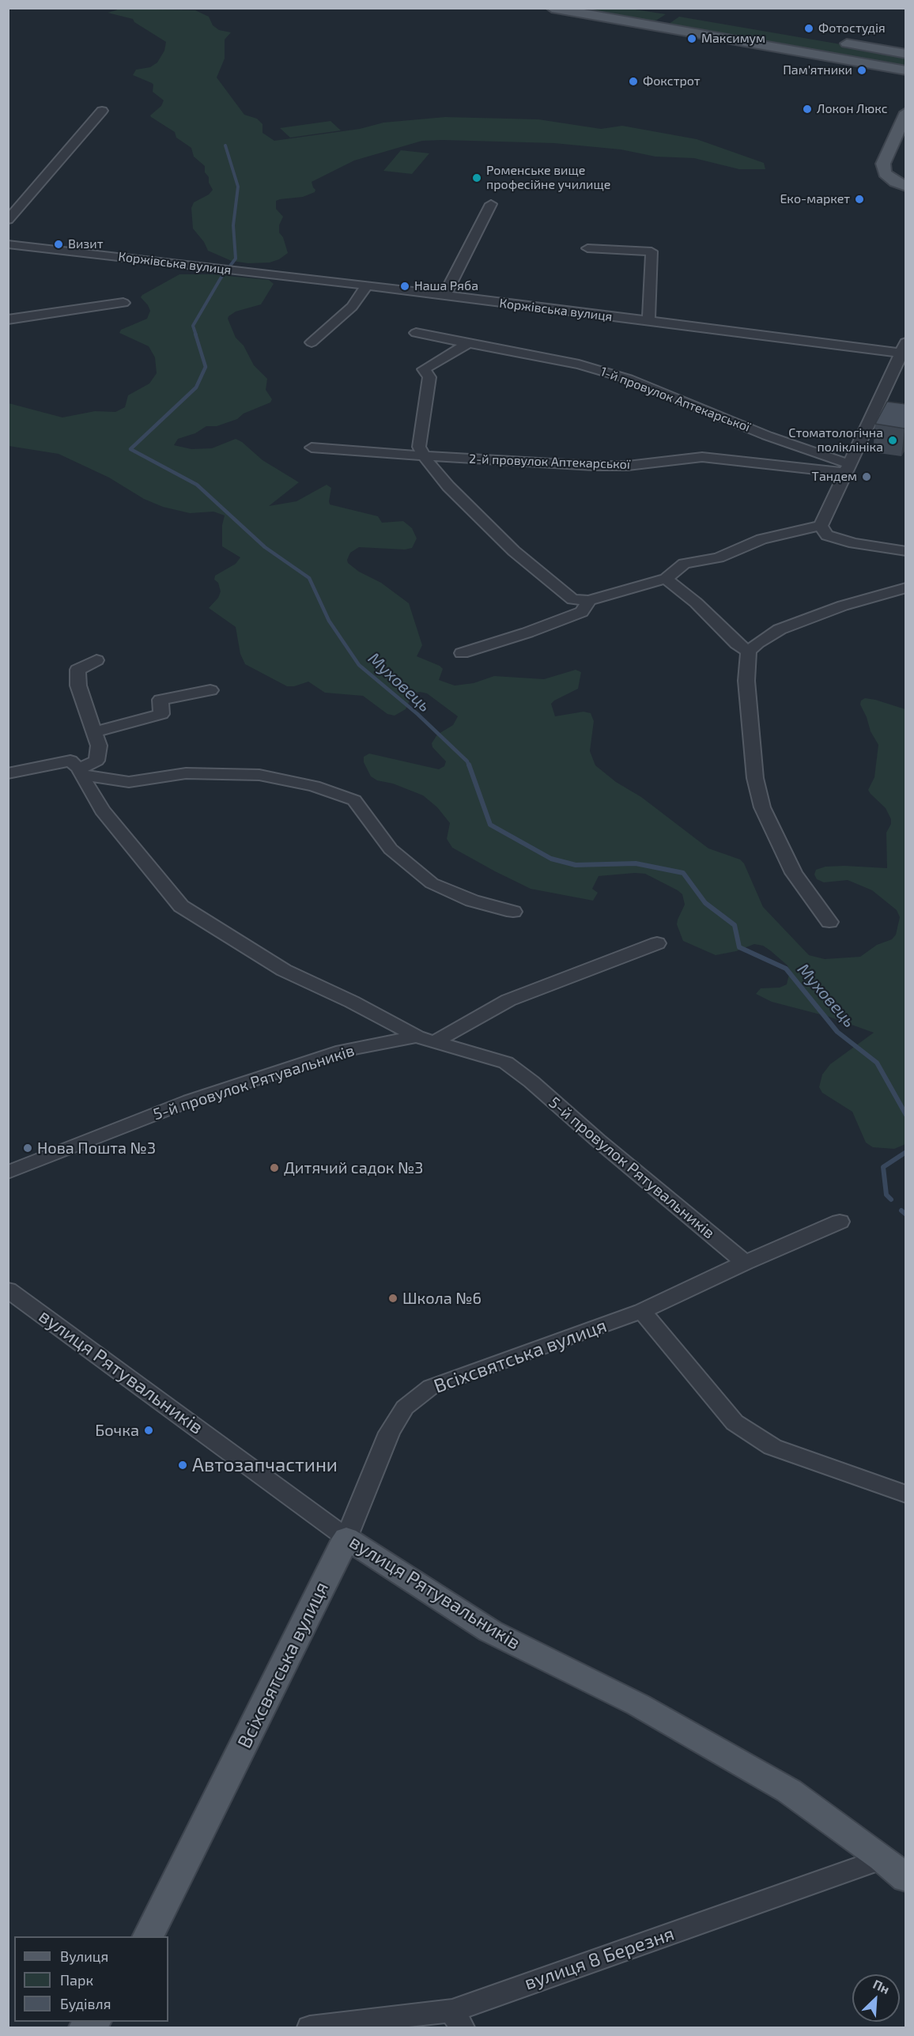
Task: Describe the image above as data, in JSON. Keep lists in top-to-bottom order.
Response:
{
  "streets": {
    "main road": ["Всіхсвятська вулиця", "вулиця Рятувальників"],
    "street": [
      "Коржівська вулиця",
      "1-й провулок Аптекарської",
      "2-й провулок Аптекарської",
      "5-й провулок Рятувальників",
      "вулиця 8 Березня"
    ]
  },
  "crossings": [
    ["1-й провулок Аптекарської", "2-й провулок Аптекарської"],
    ["5-й провулок Рятувальників", "Всіхсвятська вулиця"],
    ["Всіхсвятська вулиця", "вулиця Рятувальників"],
    ["вулиця Рятувальників", "вулиця 8 Березня"]
  ],
  "water": ["Муховець"],
  "places": [
    "Фотостудія",
    "Максимум",
    "Пам'ятники",
    "Фокстрот",
    "Локон Люкс",
    "Роменське вище професійне училище",
    "Еко-маркет",
    "Визит",
    "Наша Ряба",
    "Стоматологічна поліклініка",
    "Тандем",
    "Нова Пошта №3",
    "Дитячий садок №3",
    "Школа №6",
    "Бочка",
    "Автозапчастини"
  ],
  "legend": ["Вулиця", "Парк", "Будівля"],
  "north": "top right"
}
